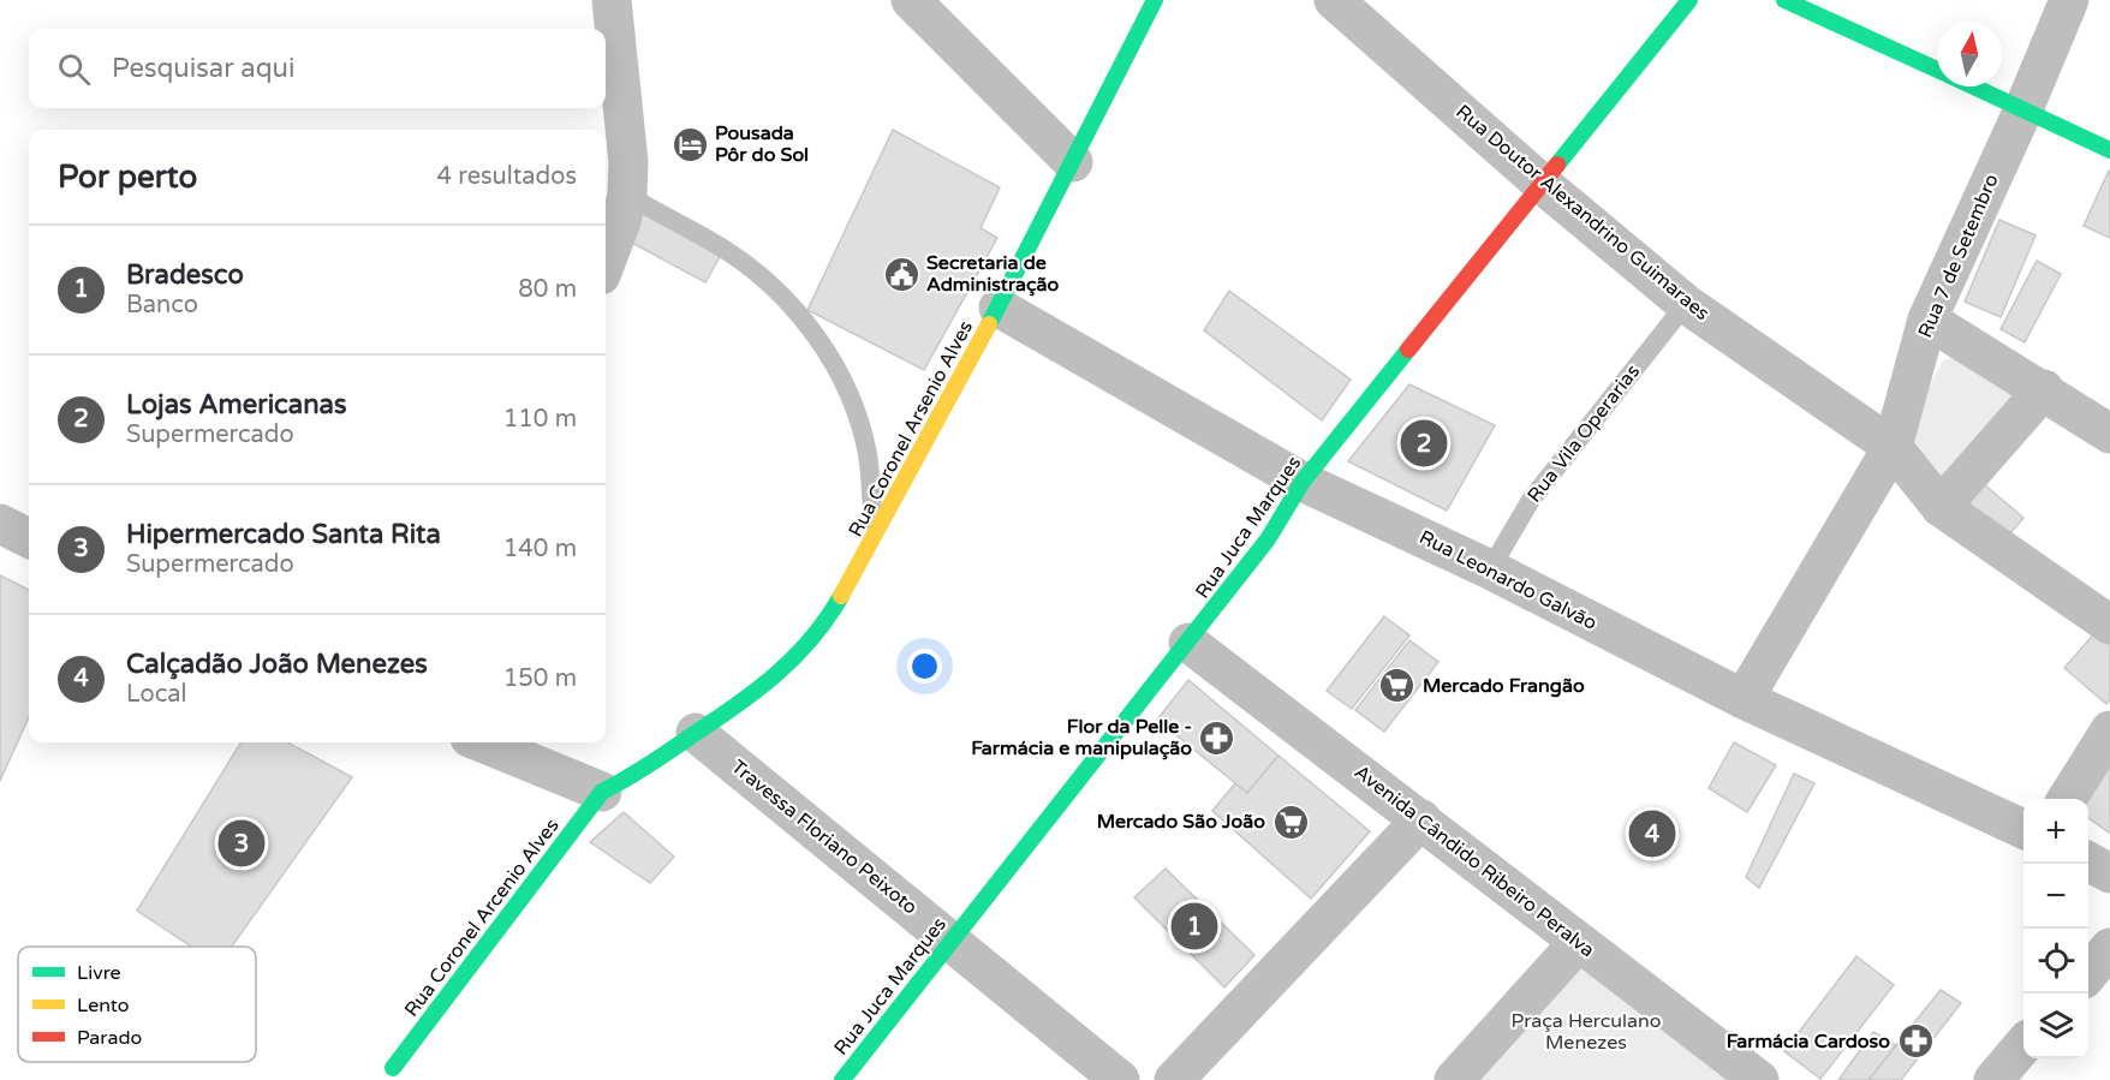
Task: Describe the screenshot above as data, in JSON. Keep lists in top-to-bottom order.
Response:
{
  "streets": {
    "street": [
      "Rua Doutor Alexandrino Guimaraes",
      "Rua 7 de Setembro",
      "Rua Coronel Arsenio Alves",
      "Rua Juca Marques",
      "Rua Leonardo Galvão",
      "Travessa Floriano Peixoto",
      "Avenida Cândido Ribeiro Peralva",
      "Rua Coronel Arcenio Alves"
    ],
    "lane": ["Rua Vila Operarias"]
  },
  "crossings": [
    ["Rua Doutor Alexandrino Guimaraes", "Rua 7 de Setembro"],
    ["Rua Doutor Alexandrino Guimaraes", "Rua Vila Operarias"],
    ["Rua Doutor Alexandrino Guimaraes", "Rua Juca Marques"],
    ["Rua 7 de Setembro", "Rua Leonardo Galvão"],
    ["Rua Coronel Arsenio Alves", "Rua Leonardo Galvão"],
    ["Rua Coronel Arsenio Alves", "Travessa Floriano Peixoto"],
    ["Rua Coronel Arsenio Alves", "Rua Coronel Arcenio Alves"],
    ["Rua Vila Operarias", "Rua Leonardo Galvão"],
    ["Rua Juca Marques", "Rua Leonardo Galvão"],
    ["Rua Juca Marques", "Travessa Floriano Peixoto"],
    ["Rua Juca Marques", "Avenida Cândido Ribeiro Peralva"]
  ],
  "parks": ["Praça Herculano Menezes"],
  "places": {
    "hotel": ["Pousada Pôr do Sol"],
    "public building": ["Secretaria de Administração"],
    "supermarket": ["Mercado Frangão", "Mercado São João"],
    "pharmacy": ["Flor da Pelle - Farmácia e manipulação", "Farmácia Cardoso"]
  },
  "legend": ["Livre", "Lento", "Parado"],
  "north": "top",
  "page": {
    "search": "Pesquisar aqui",
    "heading": ["Por perto", "4 resultados"],
    "list": [
      {
        "mark": "1",
        "name": "Bradesco",
        "note": "Banco",
        "value": "80 m"
      },
      {
        "mark": "2",
        "name": "Lojas Americanas",
        "note": "Supermercado",
        "value": "110 m"
      },
      {
        "mark": "3",
        "name": "Hipermercado Santa Rita",
        "note": "Supermercado",
        "value": "140 m"
      },
      {
        "mark": "4",
        "name": "Calçadão João Menezes",
        "note": "Local",
        "value": "150 m"
      }
    ],
    "pins": [
      "2",
      "4",
      "3",
      "1"
    ],
    "map_buttons": ["+", "−"]
  }
}
